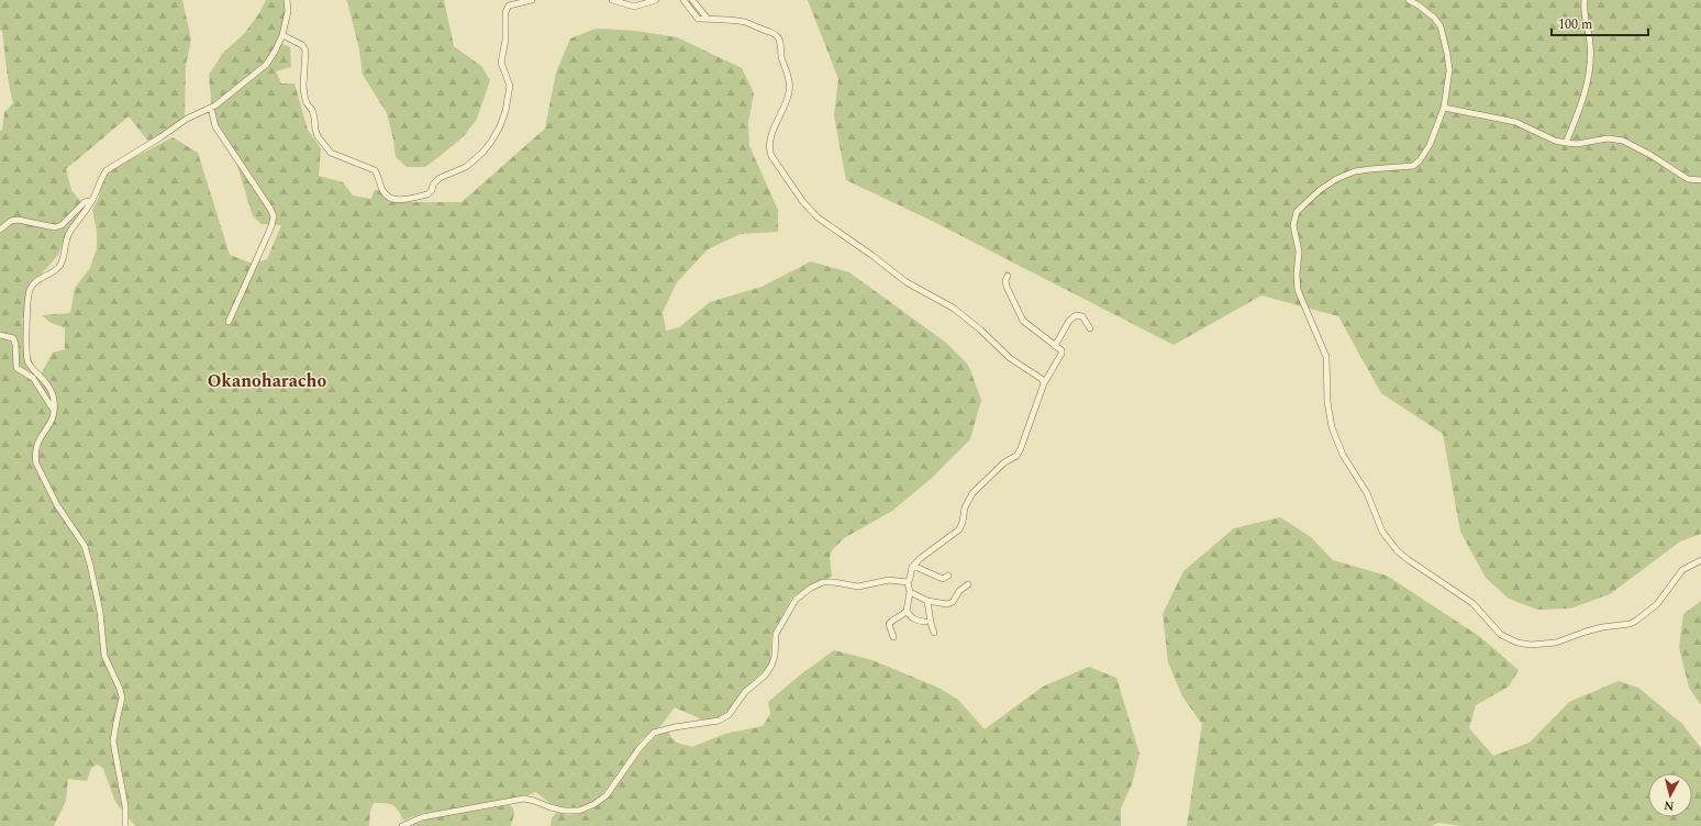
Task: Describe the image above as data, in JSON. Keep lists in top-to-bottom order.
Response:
{
  "districts": ["Okanoharacho"],
  "scale_bar": "100 m",
  "north": "bottom"
}
